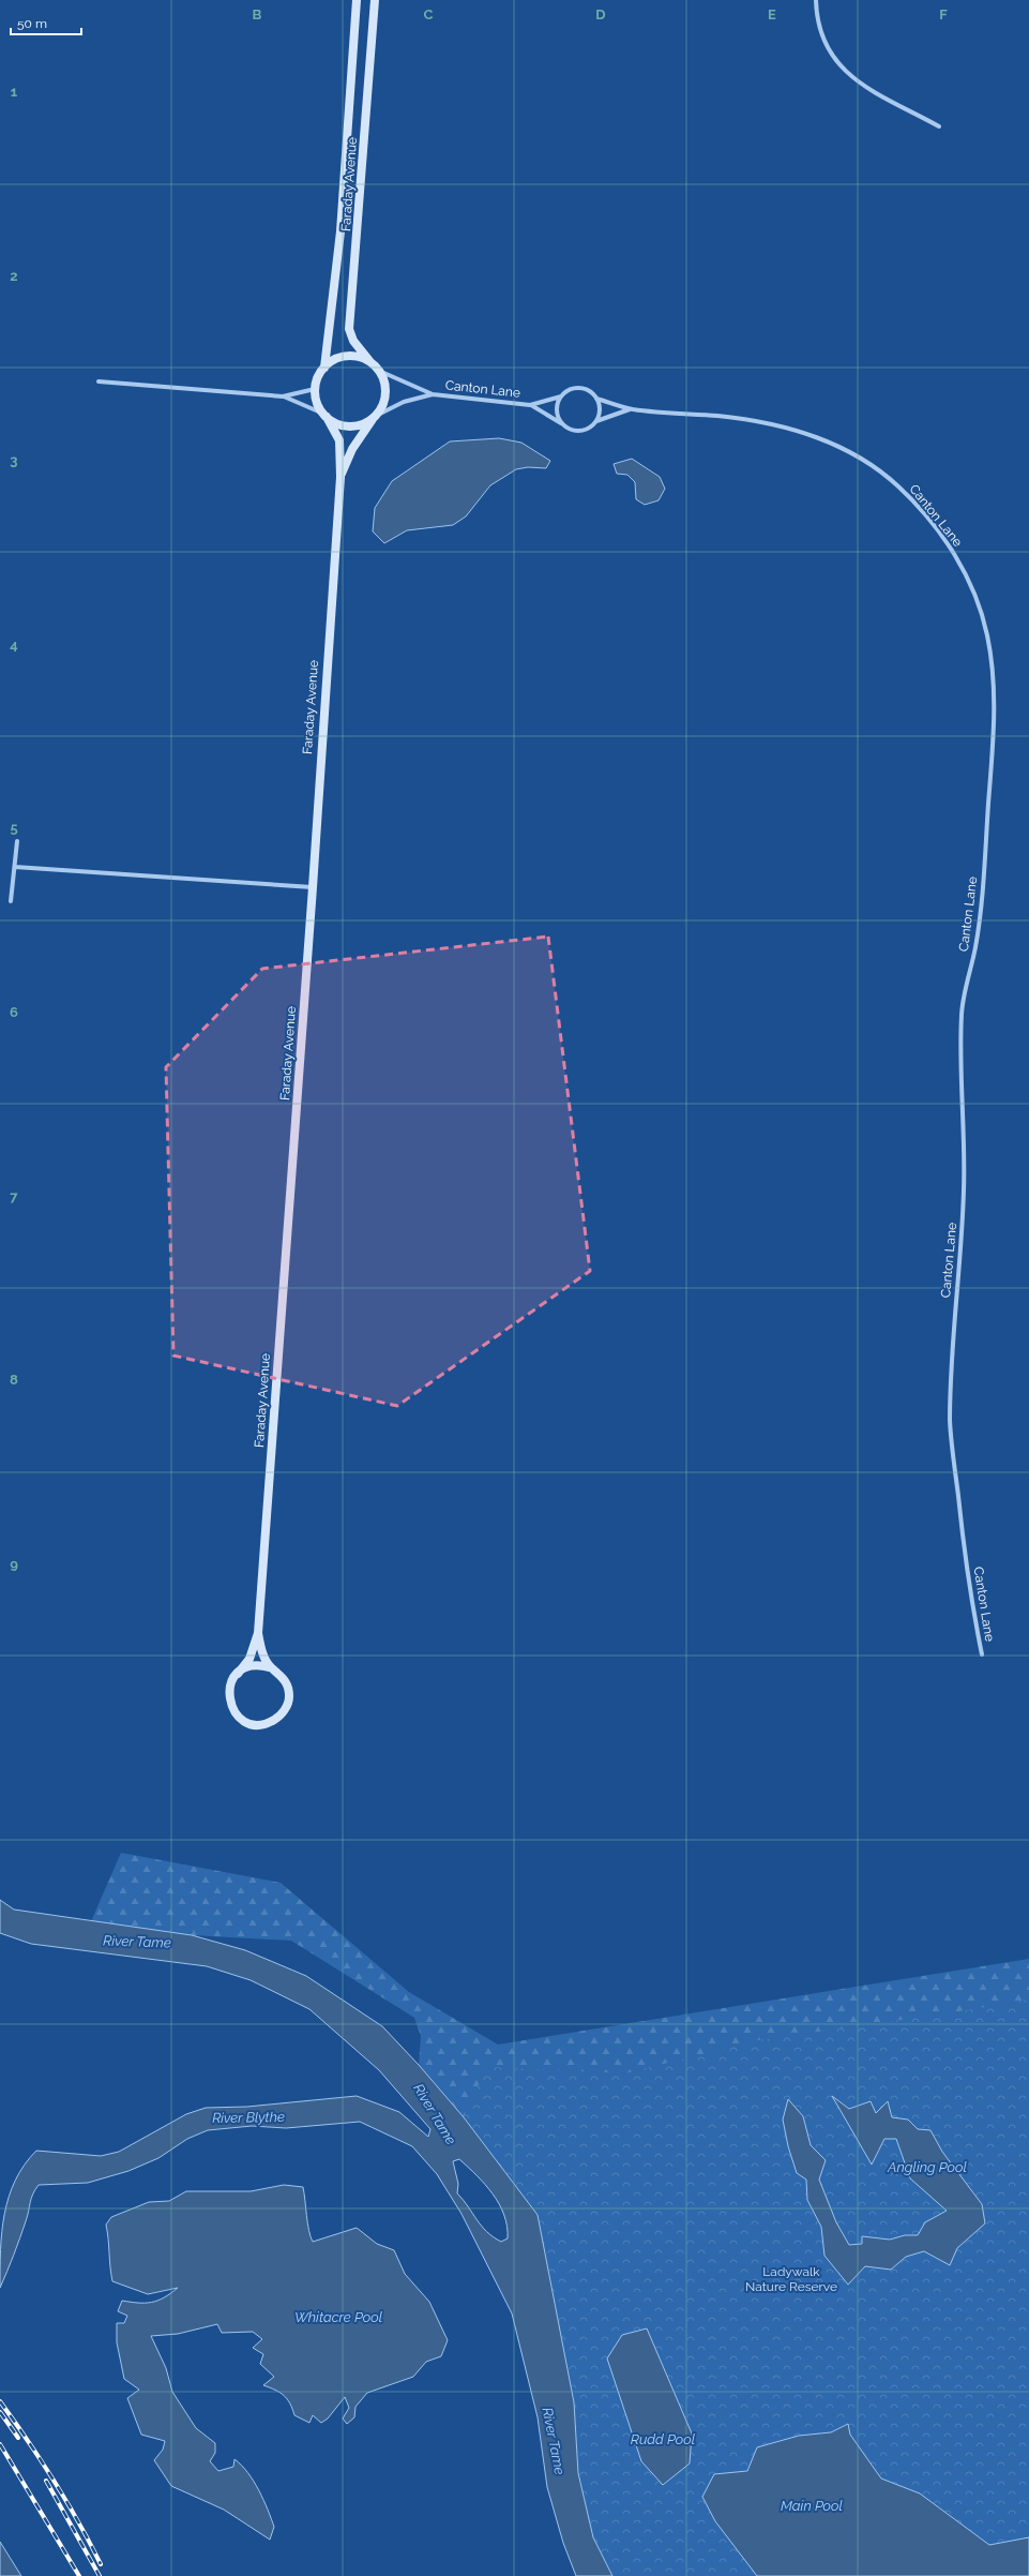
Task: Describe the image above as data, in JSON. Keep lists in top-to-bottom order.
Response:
{
  "streets": {
    "street": ["Faraday Avenue", "Canton Lane"]
  },
  "crossings": [
    ["Faraday Avenue", "Canton Lane"]
  ],
  "water": [
    "River Tame",
    "River Blythe",
    "Angling Pool",
    "Whitacre Pool",
    "Rudd Pool",
    "Main Pool"
  ],
  "parks": ["Ladywalk Nature Reserve"],
  "scale_bar": "50 m",
  "grid": {
    "columns": [
      "B",
      "C",
      "D",
      "E",
      "F"
    ],
    "rows": [
      "1",
      "2",
      "3",
      "4",
      "5",
      "6",
      "7",
      "8",
      "9"
    ]
  }
}
